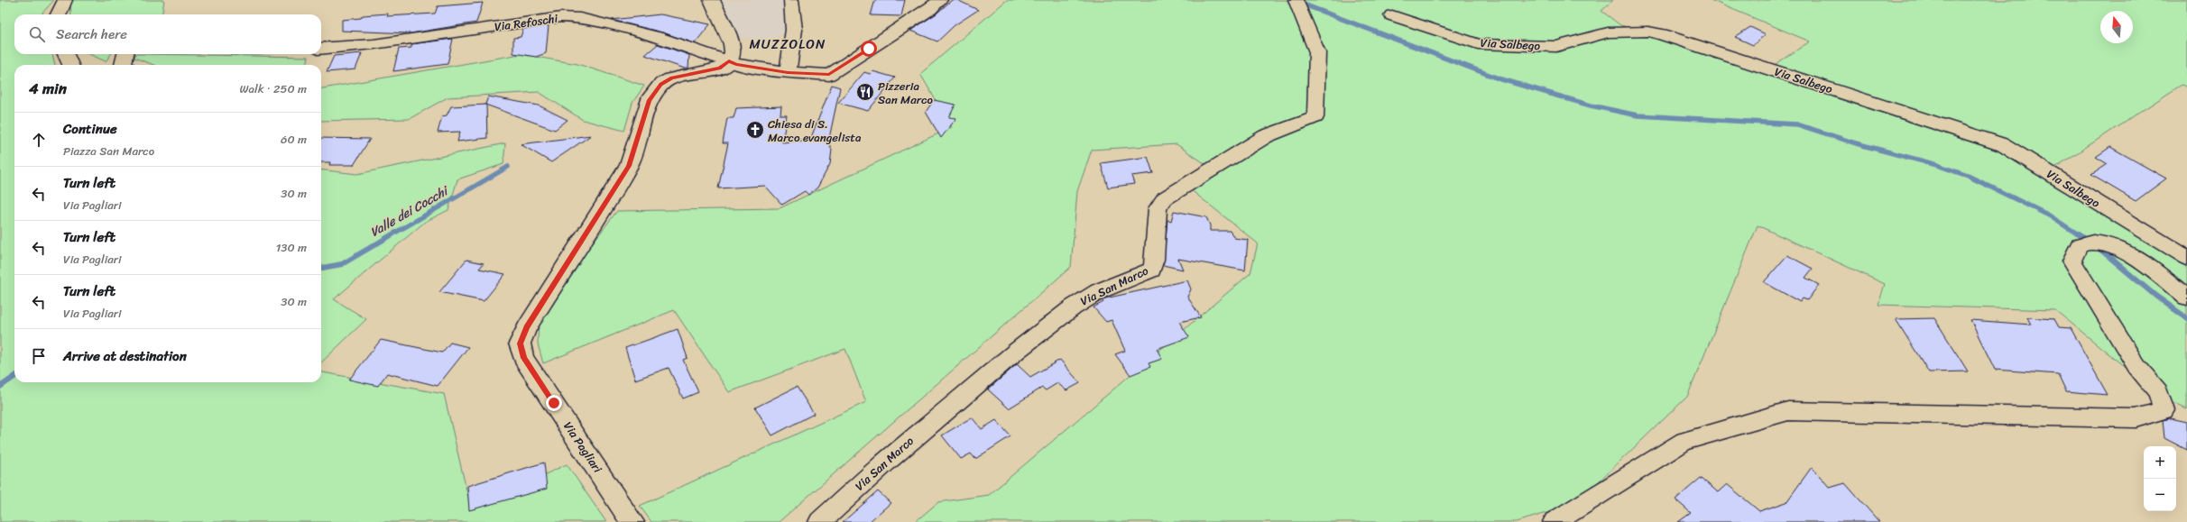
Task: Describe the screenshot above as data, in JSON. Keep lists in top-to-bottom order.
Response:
{
  "streets": {
    "street": [
      "Via Refoschi",
      "Via Salbego",
      "Via San Marco",
      "Via Pagliari"
    ]
  },
  "crossings": [
    ["Via Refoschi", "Via Pagliari"]
  ],
  "districts": ["MUZZOLON"],
  "water": ["Valle dei Cocchi"],
  "places": {
    "restaurant": ["Pizzeria San Marco"],
    "church": ["Chiesa di S. Marco evangelista"]
  },
  "north": "top",
  "page": {
    "search": "Search here",
    "heading": ["4 min", "Walk · 250 m"],
    "list": [
      ["Continue", "Piazza San Marco", "60 m"],
      ["Turn left", "Via Pagliari", "30 m"],
      ["Turn left", "Via Pagliari", "130 m"],
      ["Turn left", "Via Pagliari", "30 m"],
      "Arrive at destination"
    ],
    "map_buttons": ["+", "−"]
  }
}
